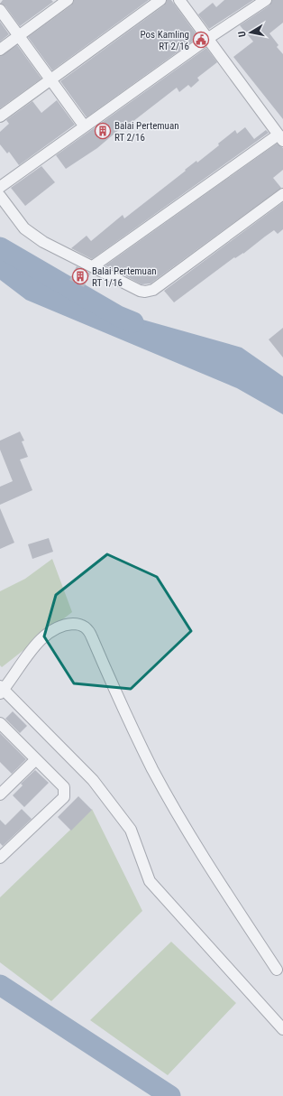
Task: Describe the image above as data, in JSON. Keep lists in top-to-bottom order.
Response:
{
  "places": {
    "public building": ["Pos Kamling RT 2/16"],
    "building": ["Balai Pertemuan RT 2/16", "Balai Pertemuan RT 1/16"]
  },
  "north": "left"
}
